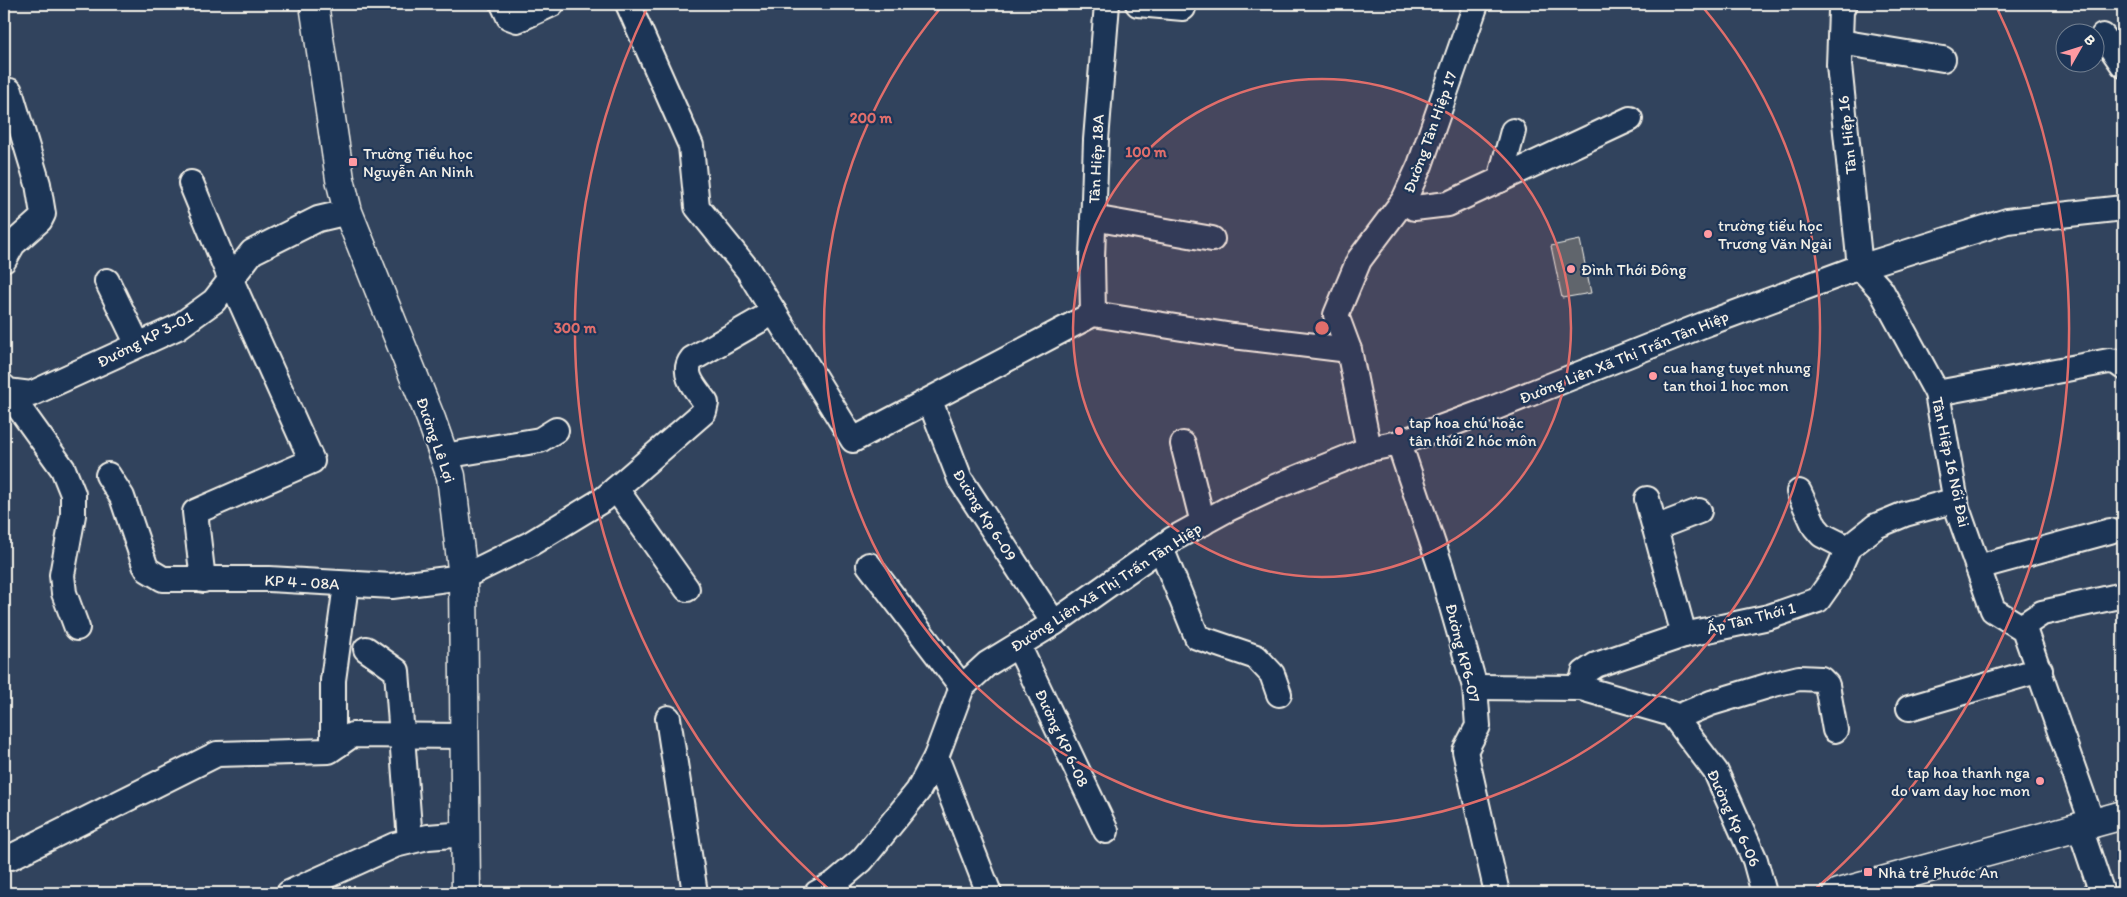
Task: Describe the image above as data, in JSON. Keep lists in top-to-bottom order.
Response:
{
  "streets": {
    "main road": ["Đường Lê Lợi"],
    "street": [
      "Đường Tân Hiệp 17",
      "Tân Hiệp 16",
      "Tân Hiệp 18A",
      "Đường KP 3-01",
      "Đường Liên Xã Thị Trấn Tân Hiệp",
      "Tân Hiệp 16 Nối Đài",
      "Đường Kp 6-09",
      "KP 4 - 08A",
      "Ấp Tân Thới 1",
      "Đường KP6-07",
      "Đường KP 6-08",
      "Đường Kp 6-06"
    ]
  },
  "crossings": [
    ["Đường Tân Hiệp 17", "Đường Liên Xã Thị Trấn Tân Hiệp"],
    ["Tân Hiệp 16", "Đường Liên Xã Thị Trấn Tân Hiệp"],
    ["Tân Hiệp 16", "Tân Hiệp 16 Nối Đài"],
    ["Đường KP 3-01", "Đường Lê Lợi"],
    ["Đường Liên Xã Thị Trấn Tân Hiệp", "Tân Hiệp 16 Nối Đài"],
    ["Đường Liên Xã Thị Trấn Tân Hiệp", "Đường Kp 6-09"],
    ["Đường Liên Xã Thị Trấn Tân Hiệp", "Đường KP6-07"],
    ["Đường Liên Xã Thị Trấn Tân Hiệp", "Đường KP 6-08"],
    ["Đường Lê Lợi", "KP 4 - 08A"],
    ["Tân Hiệp 16 Nối Đài", "Ấp Tân Thới 1"],
    ["Ấp Tân Thới 1", "Đường Kp 6-06"],
    ["Đường KP6-07", "Đường Kp 6-06"]
  ],
  "places": {
    "transit": ["Trường Tiểu học Nguyễn An Ninh", "Nhà trẻ Phước An"],
    "other": [
      "trường tiểu học Trương Văn Ngài",
      "Đình Thới Đông",
      "cua hang tuyet nhung tan thoi 1 hoc mon",
      "tap hoa chú hoặc tân thới 2 hóc môn",
      "tap hoa thanh nga do vam day hoc mon"
    ]
  },
  "north": "top right",
  "rings": ["200 m", "100 m", "300 m"]
}
